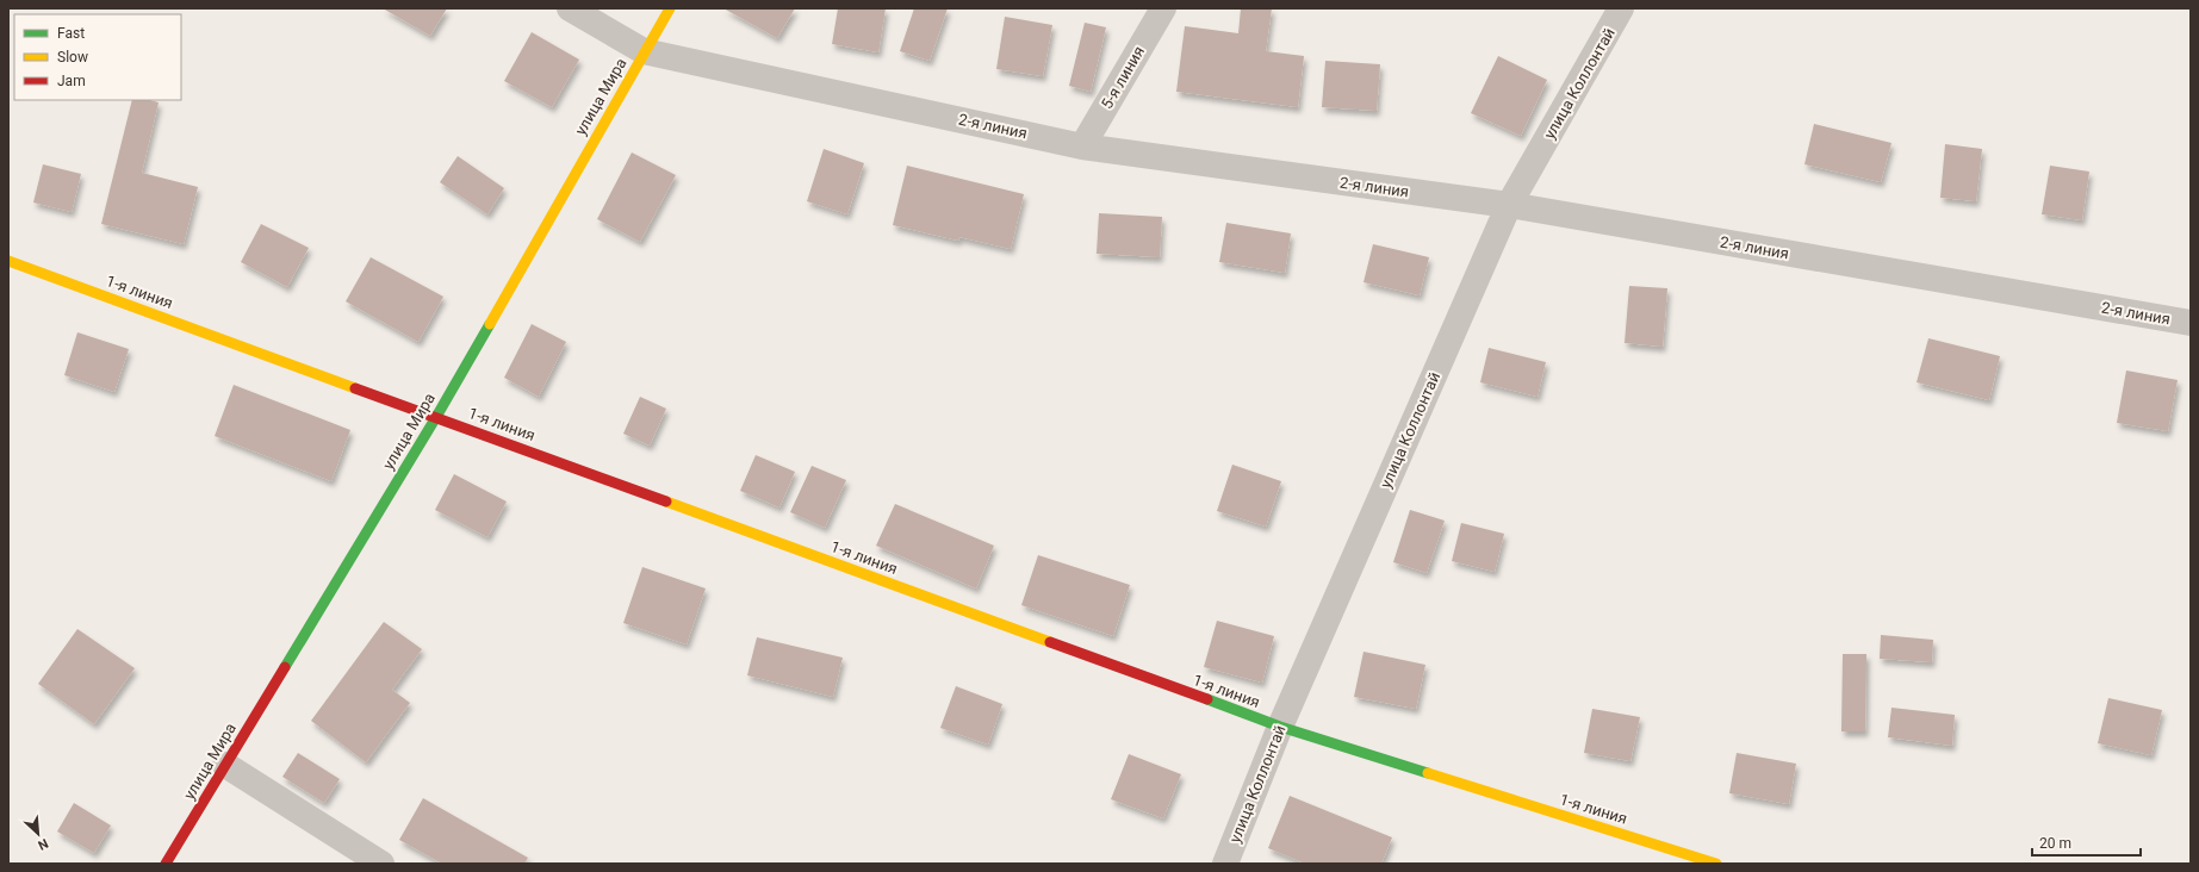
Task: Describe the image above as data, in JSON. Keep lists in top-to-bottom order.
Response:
{
  "streets": {
    "street": [
      "5-я линия",
      "улица Коллонтай",
      "улица Мира",
      "2-я линия",
      "1-я линия"
    ]
  },
  "crossings": [
    ["5-я линия", "2-я линия"],
    ["улица Коллонтай", "2-я линия"],
    ["улица Коллонтай", "1-я линия"],
    ["улица Мира", "2-я линия"],
    ["улица Мира", "1-я линия"]
  ],
  "legend": ["Fast", "Slow", "Jam"],
  "scale_bar": "20 m",
  "north": "bottom right"
}
